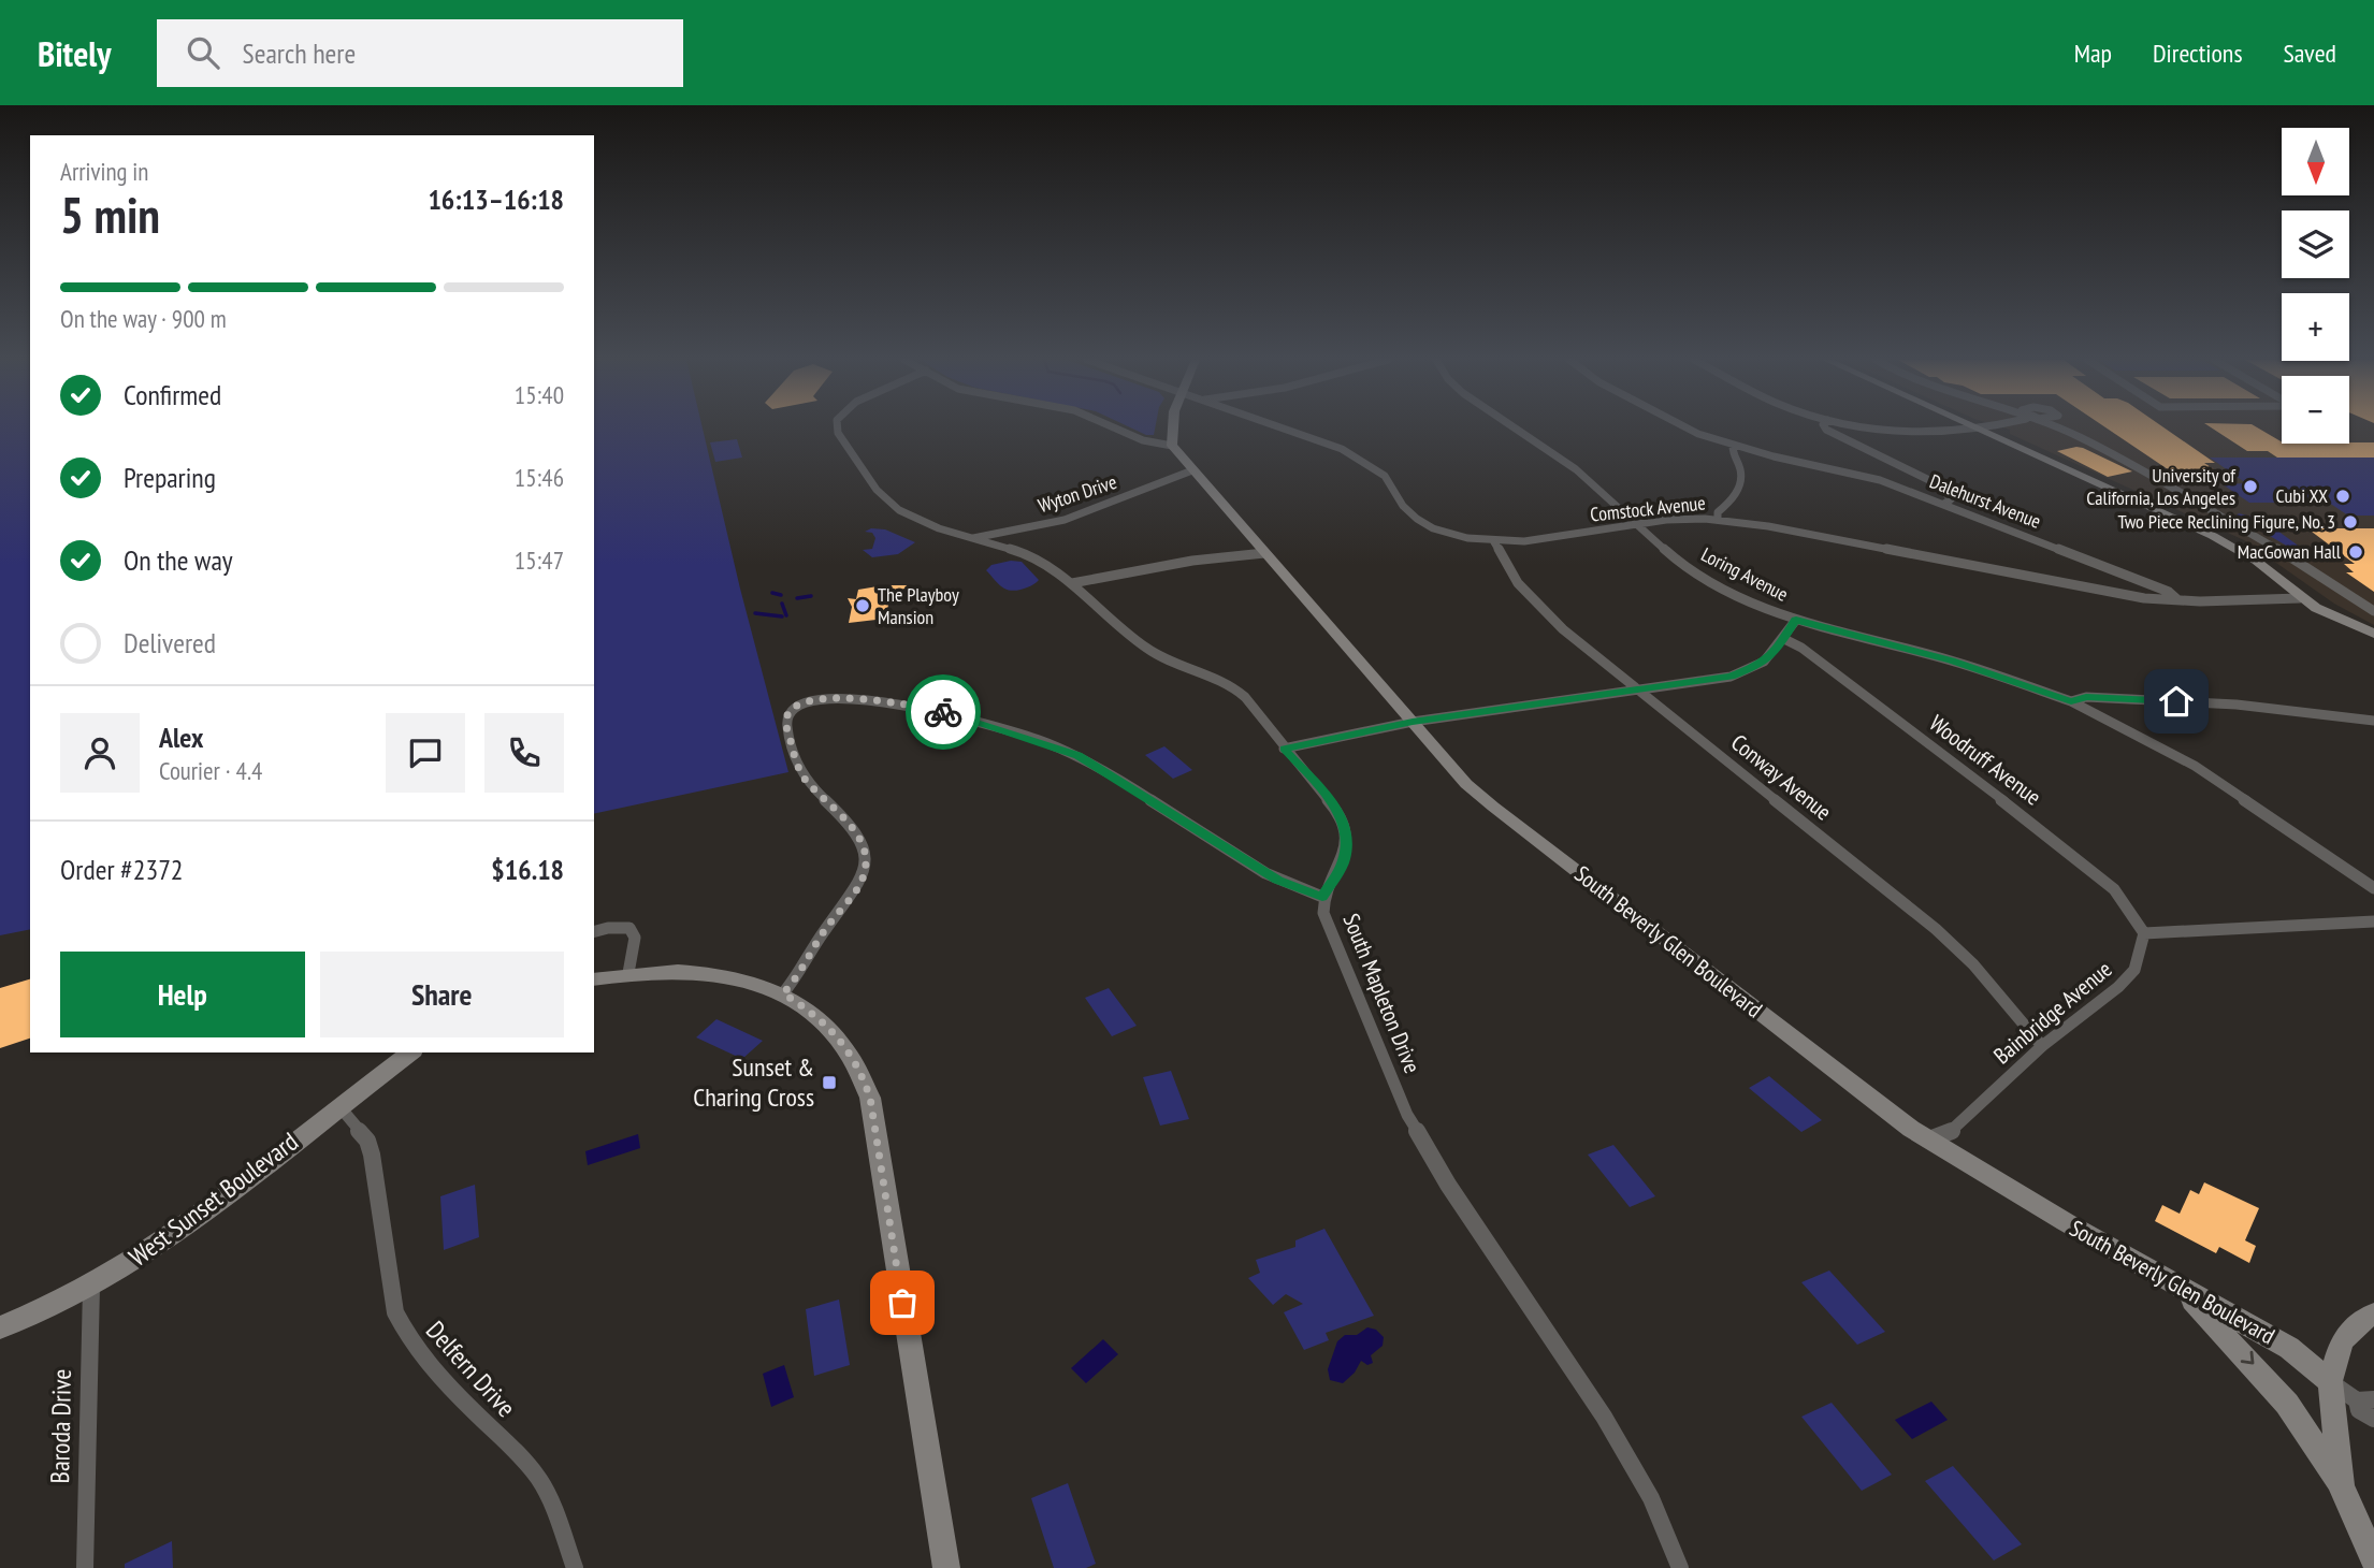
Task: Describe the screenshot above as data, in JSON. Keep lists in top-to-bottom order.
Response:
{
  "streets": {
    "main road": ["South Beverly Glen Boulevard", "West Sunset Boulevard"],
    "street": [
      "Wyton Drive",
      "Dalehurst Avenue",
      "Comstock Avenue",
      "Loring Avenue",
      "Woodruff Avenue",
      "Conway Avenue",
      "South Mapleton Drive",
      "Bainbridge Avenue",
      "Delfern Drive",
      "Baroda Drive"
    ]
  },
  "crossings": [
    ["Wyton Drive", "South Beverly Glen Boulevard"],
    ["Wyton Drive", "South Mapleton Drive"],
    ["Dalehurst Avenue", "Comstock Avenue"],
    ["Comstock Avenue", "Loring Avenue"],
    ["Comstock Avenue", "Conway Avenue"],
    ["Woodruff Avenue", "Bainbridge Avenue"],
    ["Conway Avenue", "Bainbridge Avenue"],
    ["South Beverly Glen Boulevard", "Bainbridge Avenue"],
    ["West Sunset Boulevard", "Delfern Drive"],
    ["West Sunset Boulevard", "Baroda Drive"]
  ],
  "places": {
    "other": [
      "University of California, Los Angeles",
      "Cubi XX",
      "Two Piece Reclining Figure, No. 3",
      "MacGowan Hall",
      "The Playboy Mansion"
    ],
    "transit": ["Sunset & Charing Cross"]
  },
  "north": "bottom",
  "page": {
    "header": "Bitely",
    "search": "Search here",
    "nav": ["Map", "Directions", "Saved"],
    "map_buttons": ["+", "−"],
    "heading": ["5 min", "Arriving in", "16:13–16:18"],
    "panel": [
      "Alex",
      "Courier · 4.4",
      "Order #2372",
      "$16.18"
    ],
    "bar": "On the way · 900 m",
    "list": [
      ["Confirmed", "15:40"],
      ["Preparing", "15:46"],
      ["On the way", "15:47"],
      "Delivered"
    ],
    "buttons": ["Help", "Share"]
  }
}
